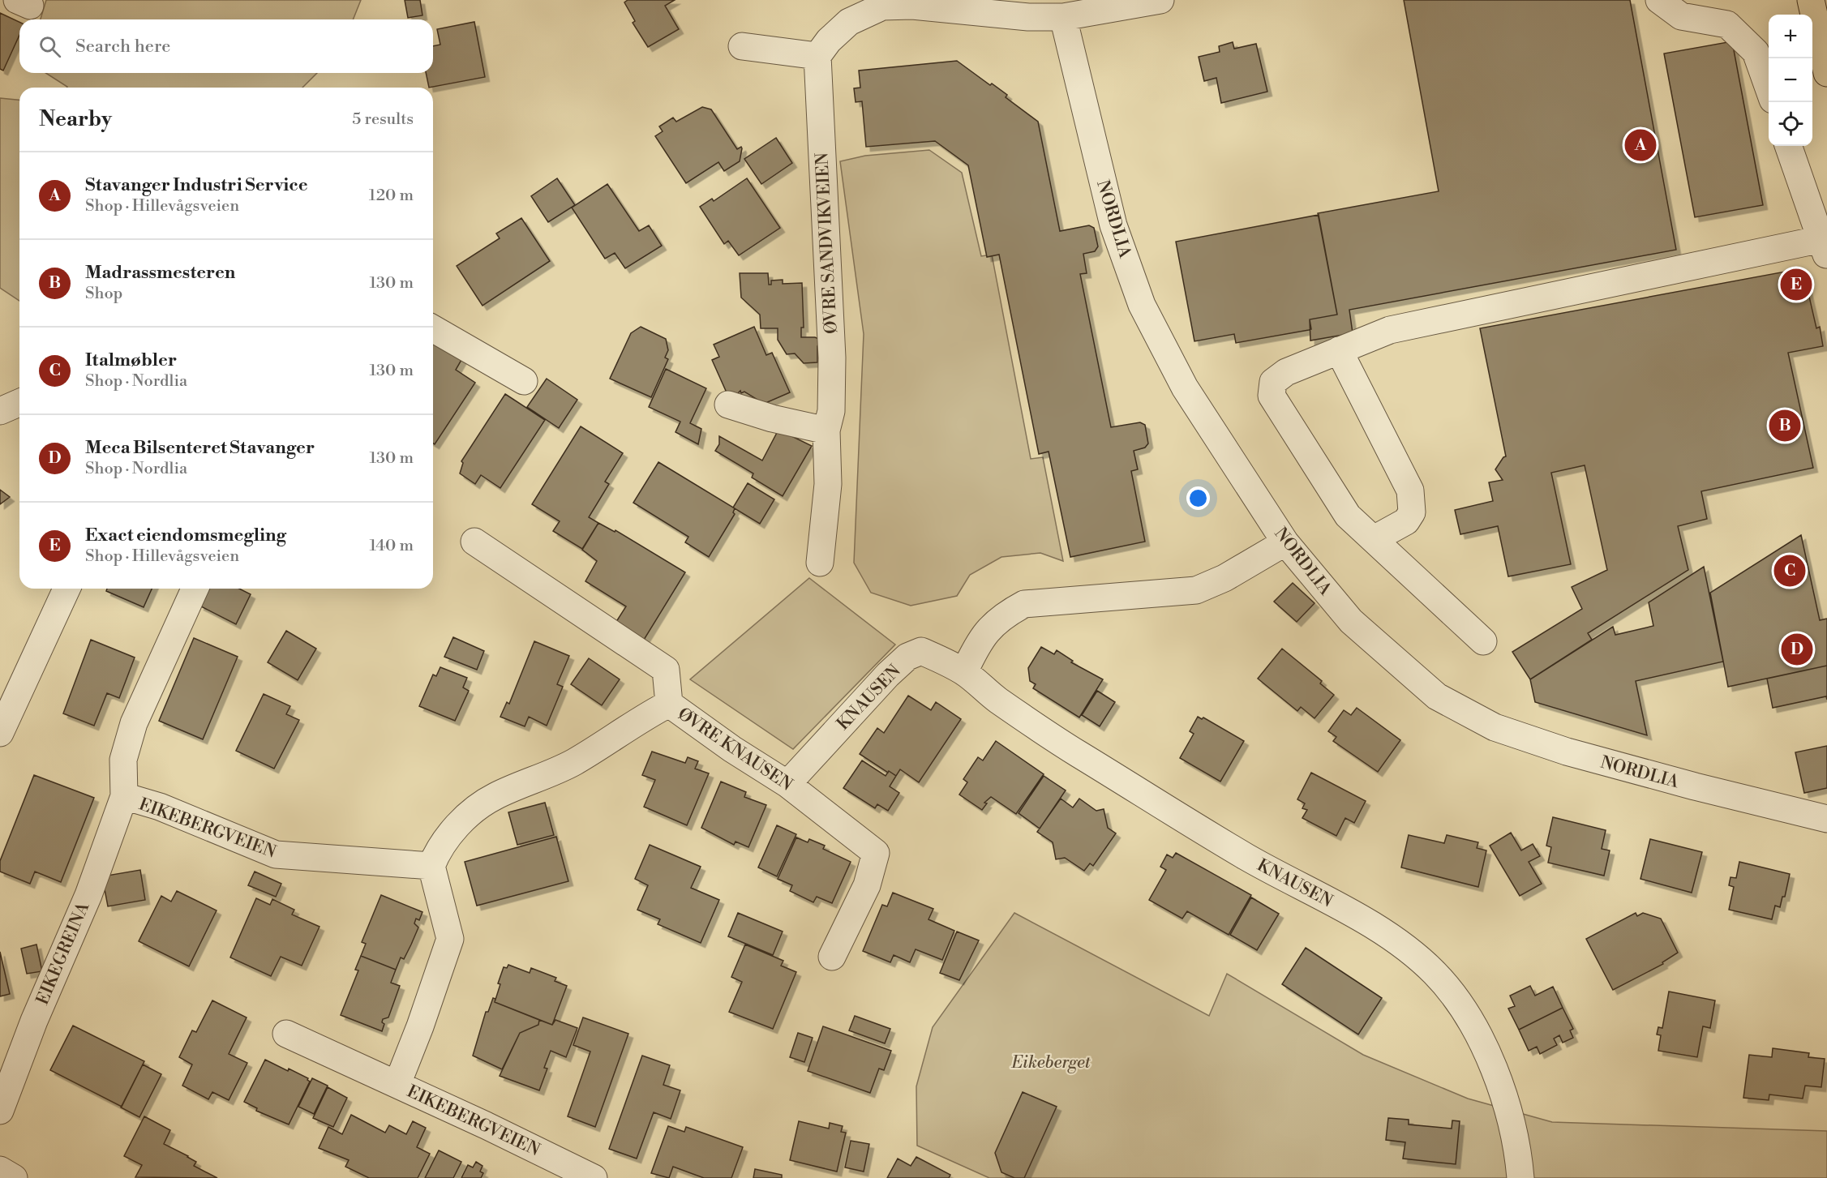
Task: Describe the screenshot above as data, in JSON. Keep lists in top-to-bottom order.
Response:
{
  "streets": {
    "street": [
      "NORDLIA",
      "ØVRE SANDVIKVEIEN",
      "KNAUSEN",
      "ØVRE KNAUSEN",
      "EIKEBERGVEIEN",
      "EIKEGREINA"
    ]
  },
  "crossings": [
    ["KNAUSEN", "ØVRE KNAUSEN"],
    ["EIKEBERGVEIEN", "EIKEGREINA"]
  ],
  "parks": ["Eikeberget"],
  "page": {
    "map_buttons": ["+", "−"],
    "search": "Search here",
    "heading": ["Nearby", "5 results"],
    "pins": [
      "A",
      "E",
      "B",
      "C",
      "D"
    ],
    "list": [
      {
        "mark": "A",
        "name": "Stavanger Industri Service",
        "note": "Shop · Hillevågsveien",
        "value": "120 m"
      },
      {
        "mark": "B",
        "name": "Madrassmesteren",
        "note": "Shop",
        "value": "130 m"
      },
      {
        "mark": "C",
        "name": "Italmøbler",
        "note": "Shop · Nordlia",
        "value": "130 m"
      },
      {
        "mark": "D",
        "name": "Meca Bilsenteret Stavanger",
        "note": "Shop · Nordlia",
        "value": "130 m"
      },
      {
        "mark": "E",
        "name": "Exact eiendomsmegling",
        "note": "Shop · Hillevågsveien",
        "value": "140 m"
      }
    ]
  }
}
